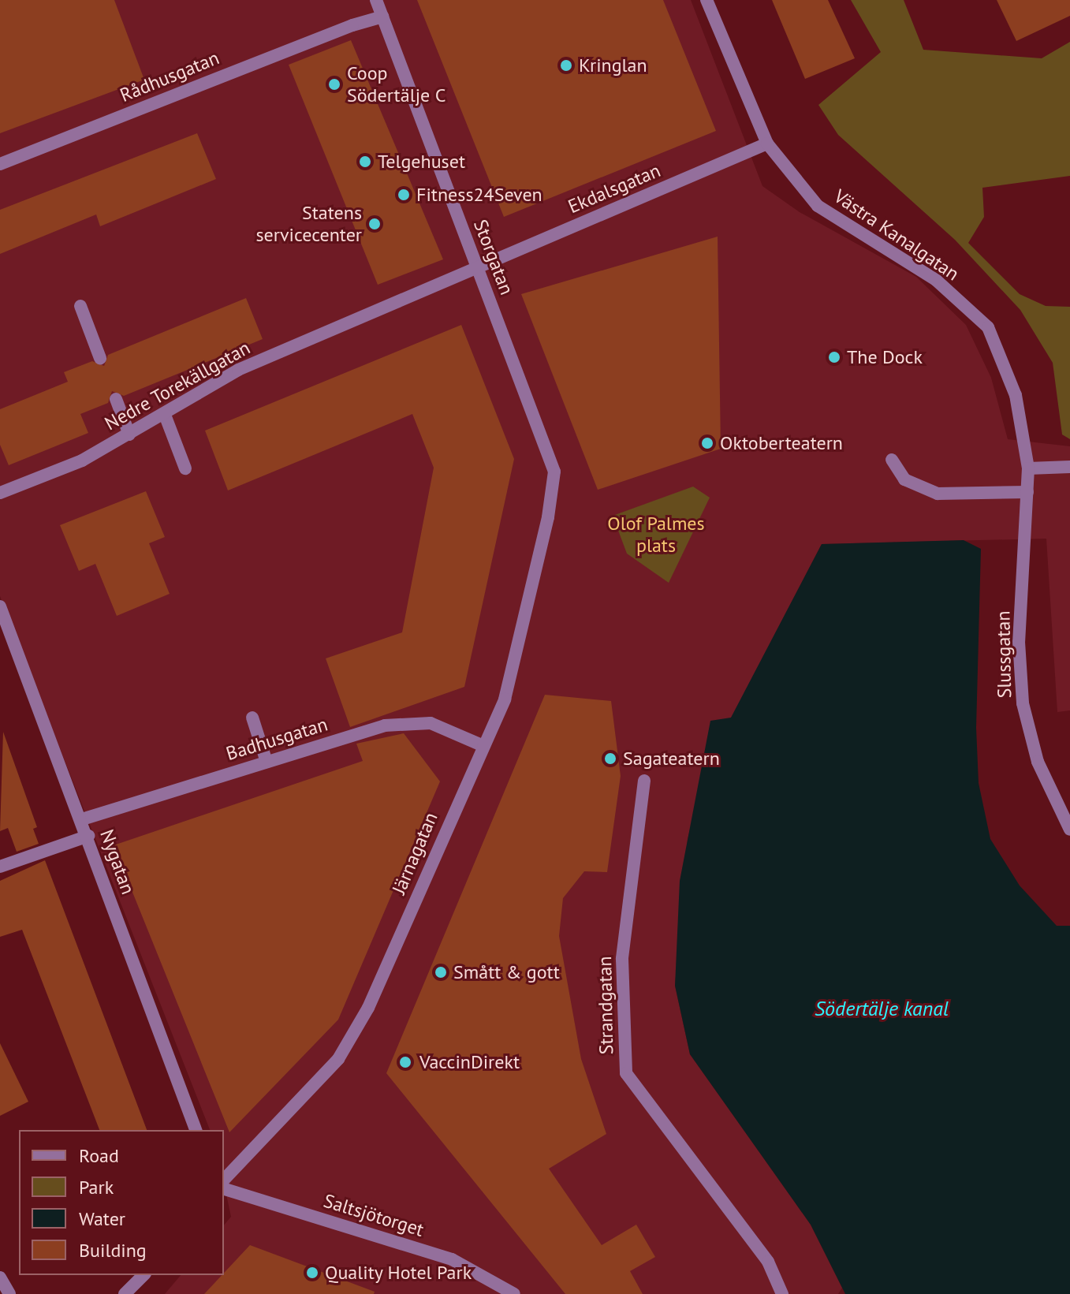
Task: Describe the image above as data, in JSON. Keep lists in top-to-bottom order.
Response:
{
  "streets": {
    "street": [
      "Rådhusgatan",
      "Ekdalsgatan",
      "Västra Kanalgatan",
      "Storgatan",
      "Nedre Torekällgatan",
      "Slussgatan",
      "Badhusgatan",
      "Järnagatan",
      "Nygatan",
      "Strandgatan",
      "Saltsjötorget"
    ]
  },
  "crossings": [
    ["Rådhusgatan", "Storgatan"],
    ["Ekdalsgatan", "Västra Kanalgatan"],
    ["Ekdalsgatan", "Storgatan"],
    ["Ekdalsgatan", "Nedre Torekällgatan"],
    ["Västra Kanalgatan", "Slussgatan"],
    ["Storgatan", "Nedre Torekällgatan"],
    ["Storgatan", "Järnagatan"],
    ["Badhusgatan", "Järnagatan"],
    ["Badhusgatan", "Nygatan"]
  ],
  "water": ["Södertälje kanal"],
  "parks": ["Olof Palmes plats"],
  "places": [
    "Kringlan",
    "Coop Södertälje C",
    "Telgehuset",
    "Fitness24Seven",
    "Statens servicecenter",
    "The Dock",
    "Oktoberteatern",
    "Sagateatern",
    "Smått & gott",
    "VaccinDirekt",
    "Quality Hotel Park"
  ],
  "legend": [
    "Road",
    "Park",
    "Water",
    "Building"
  ]
}
